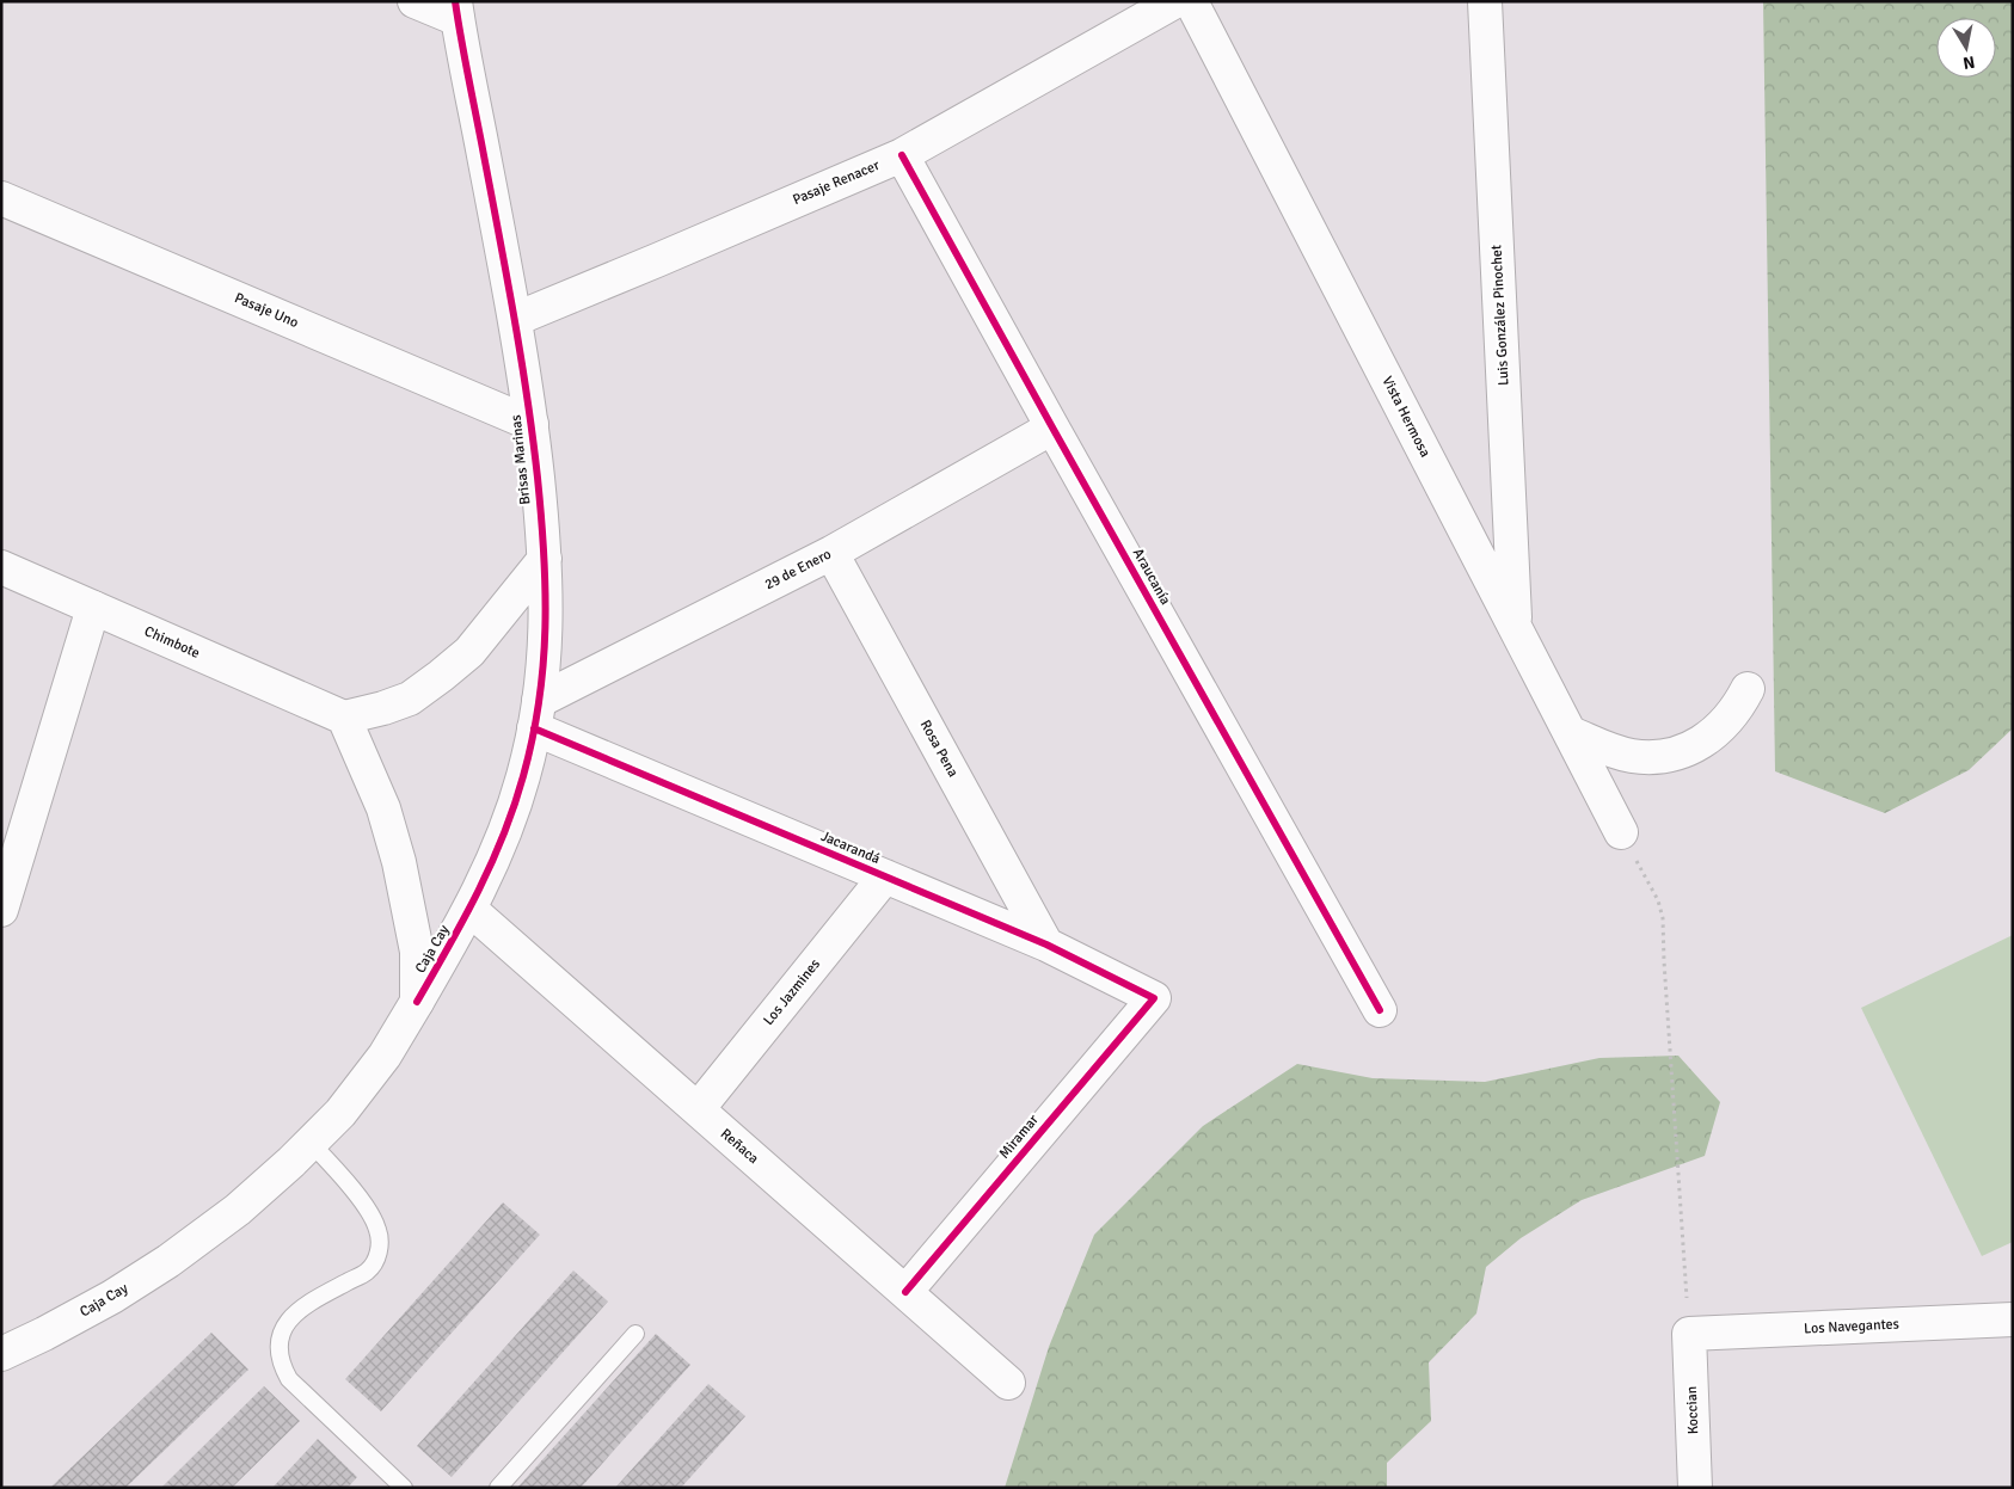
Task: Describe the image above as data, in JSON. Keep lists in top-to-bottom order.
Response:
{
  "streets": {
    "street": [
      "Pasaje Renacer",
      "Pasaje Uno",
      "Luis González Pinochet",
      "Vista Hermosa",
      "Brisas Marinas",
      "29 de Enero",
      "Araucanía",
      "Chimbote",
      "Rosa Pena",
      "Jacarandá",
      "Caja Cay",
      "Los Jazmines",
      "Miramar",
      "Reñaca",
      "Los Navegantes",
      "Koccian"
    ]
  },
  "crossings": [
    ["Pasaje Renacer", "Brisas Marinas"],
    ["Pasaje Renacer", "Araucanía"],
    ["Pasaje Uno", "Brisas Marinas"],
    ["Luis González Pinochet", "Vista Hermosa"],
    ["Brisas Marinas", "29 de Enero"],
    ["Brisas Marinas", "Jacarandá"],
    ["Brisas Marinas", "Caja Cay"],
    ["Brisas Marinas", "Reñaca"],
    ["29 de Enero", "Araucanía"],
    ["29 de Enero", "Rosa Pena"],
    ["29 de Enero", "Jacarandá"],
    ["Rosa Pena", "Jacarandá"],
    ["Jacarandá", "Los Jazmines"],
    ["Jacarandá", "Miramar"],
    ["Caja Cay", "Reñaca"],
    ["Los Jazmines", "Reñaca"],
    ["Miramar", "Reñaca"],
    ["Los Navegantes", "Koccian"]
  ],
  "north": "bottom"
}
